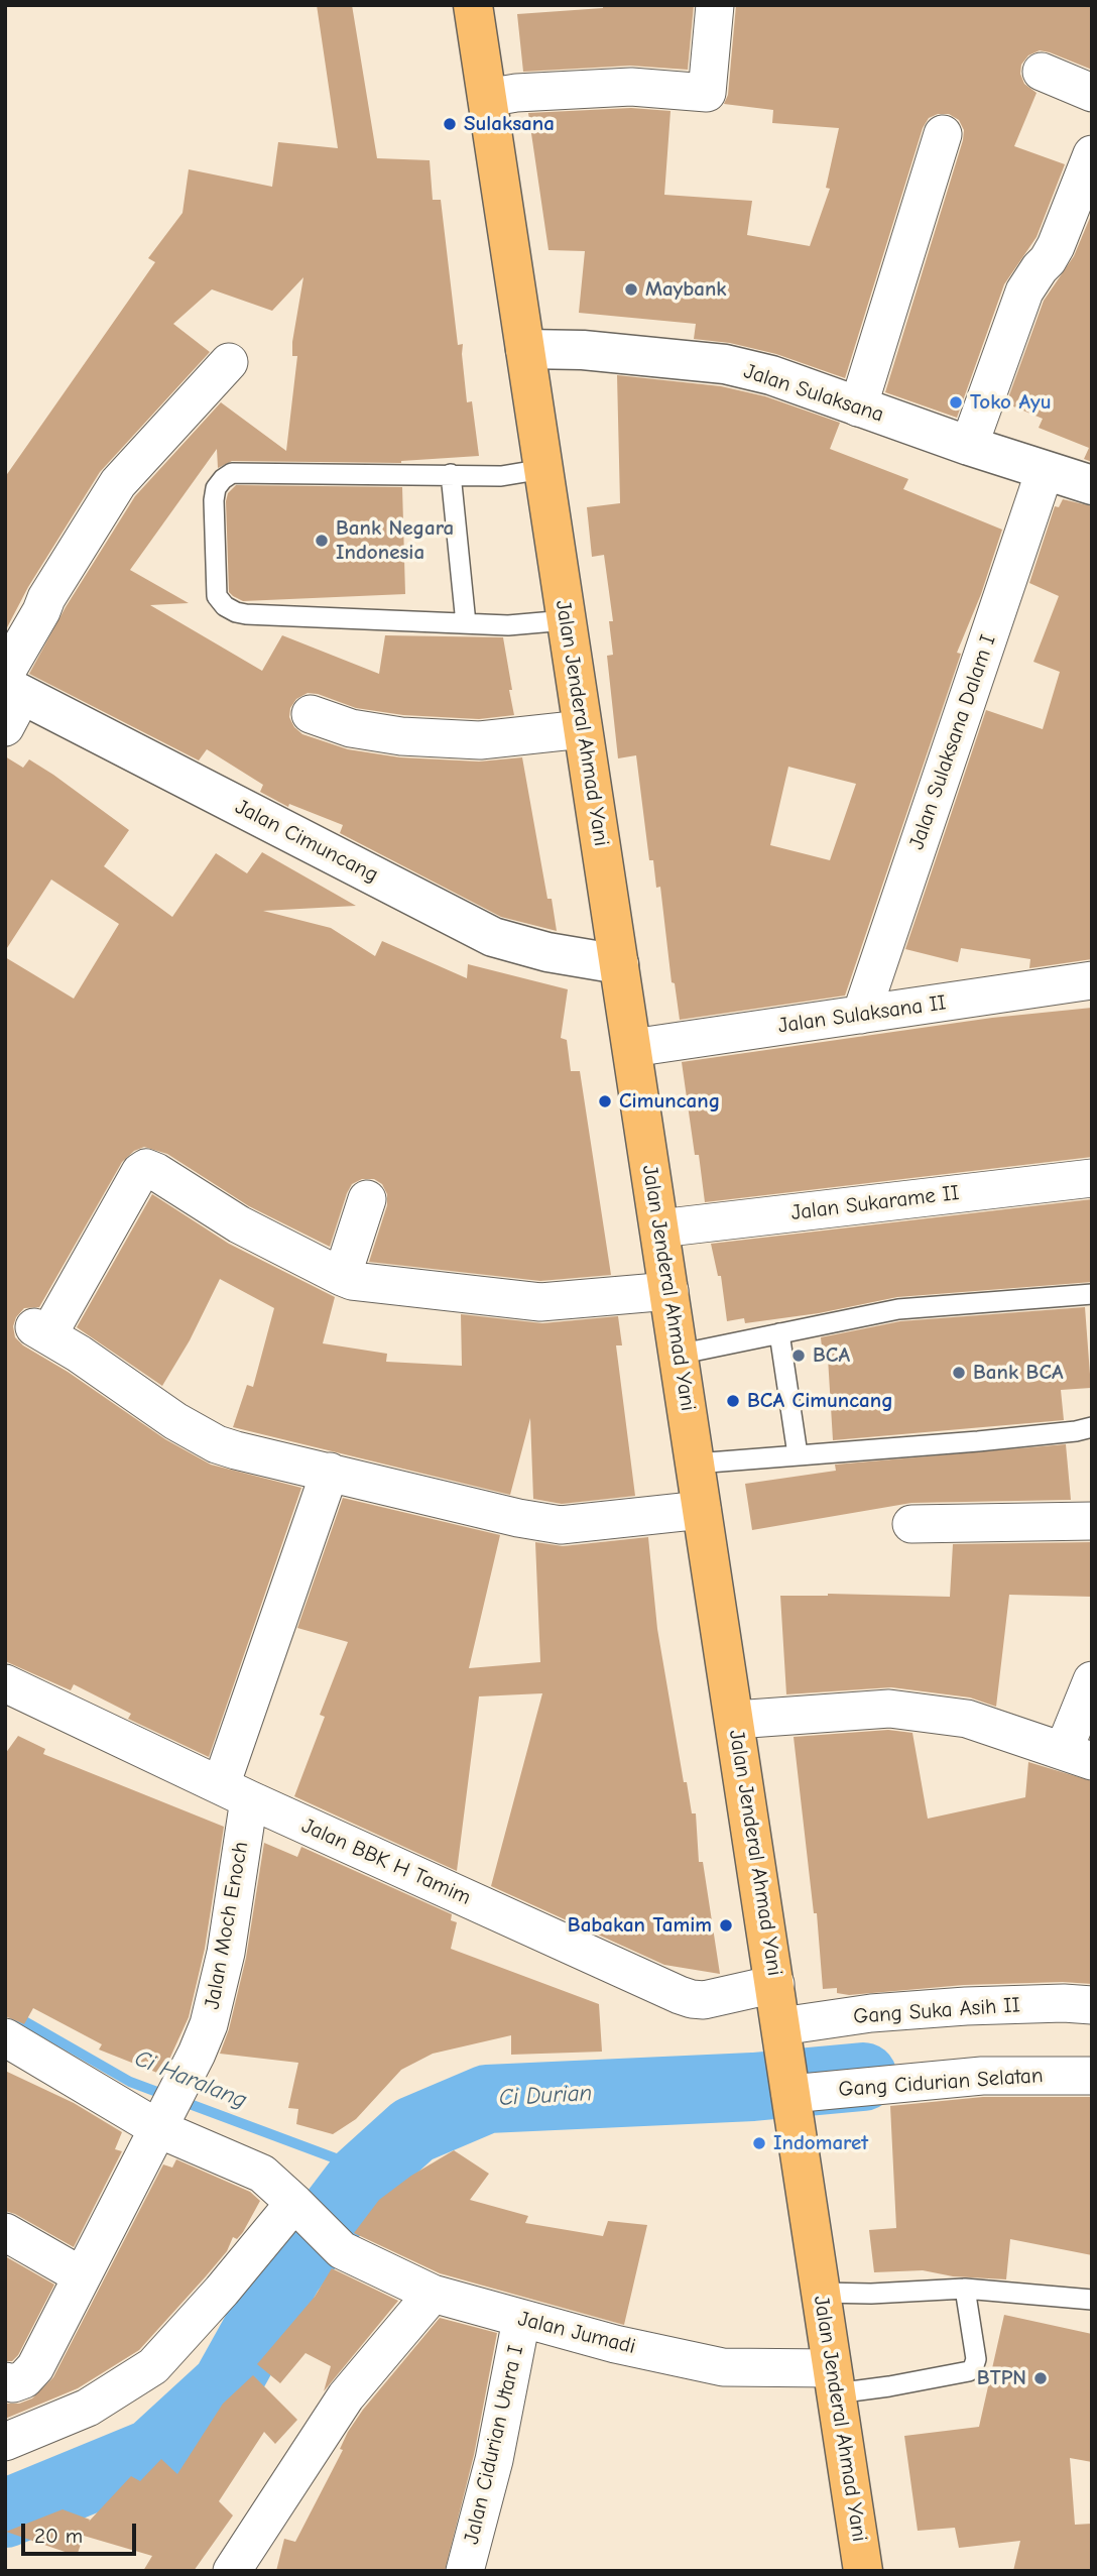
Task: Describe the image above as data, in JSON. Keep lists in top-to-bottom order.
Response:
{
  "streets": {
    "main road": ["Jalan Jenderal Ahmad Yani"],
    "street": [
      "Jalan Sulaksana",
      "Jalan Sulaksana Dalam I",
      "Jalan Cimuncang",
      "Jalan Sulaksana II",
      "Jalan Sukarame II",
      "Jalan BBK H Tamim",
      "Jalan Moch Enoch",
      "Gang Suka Asih II",
      "Gang Cidurian Selatan",
      "Jalan Jumadi",
      "Jalan Cidurian Utara I"
    ]
  },
  "crossings": [
    ["Jalan Sulaksana", "Jalan Jenderal Ahmad Yani"],
    ["Jalan Sulaksana", "Jalan Sulaksana Dalam I"],
    ["Jalan Jenderal Ahmad Yani", "Jalan Cimuncang"],
    ["Jalan Jenderal Ahmad Yani", "Jalan Sulaksana II"],
    ["Jalan Jenderal Ahmad Yani", "Jalan Sukarame II"],
    ["Jalan Jenderal Ahmad Yani", "Jalan BBK H Tamim"],
    ["Jalan Jenderal Ahmad Yani", "Gang Suka Asih II"],
    ["Jalan Jenderal Ahmad Yani", "Gang Cidurian Selatan"],
    ["Jalan Jenderal Ahmad Yani", "Jalan Jumadi"],
    ["Jalan Sulaksana Dalam I", "Jalan Sulaksana II"],
    ["Jalan BBK H Tamim", "Jalan Moch Enoch"],
    ["Jalan Moch Enoch", "Jalan Jumadi"],
    ["Gang Suka Asih II", "Gang Cidurian Selatan"],
    ["Jalan Jumadi", "Jalan Cidurian Utara I"]
  ],
  "water": ["Ci Haralang", "Ci Durian"],
  "places": [
    "Sulaksana",
    "Maybank",
    "Toko Ayu",
    "Bank Negara Indonesia",
    "Cimuncang",
    "BCA",
    "Bank BCA",
    "BCA Cimuncang",
    "Babakan Tamim",
    "Indomaret",
    "BTPN"
  ],
  "scale_bar": "20 m"
}
